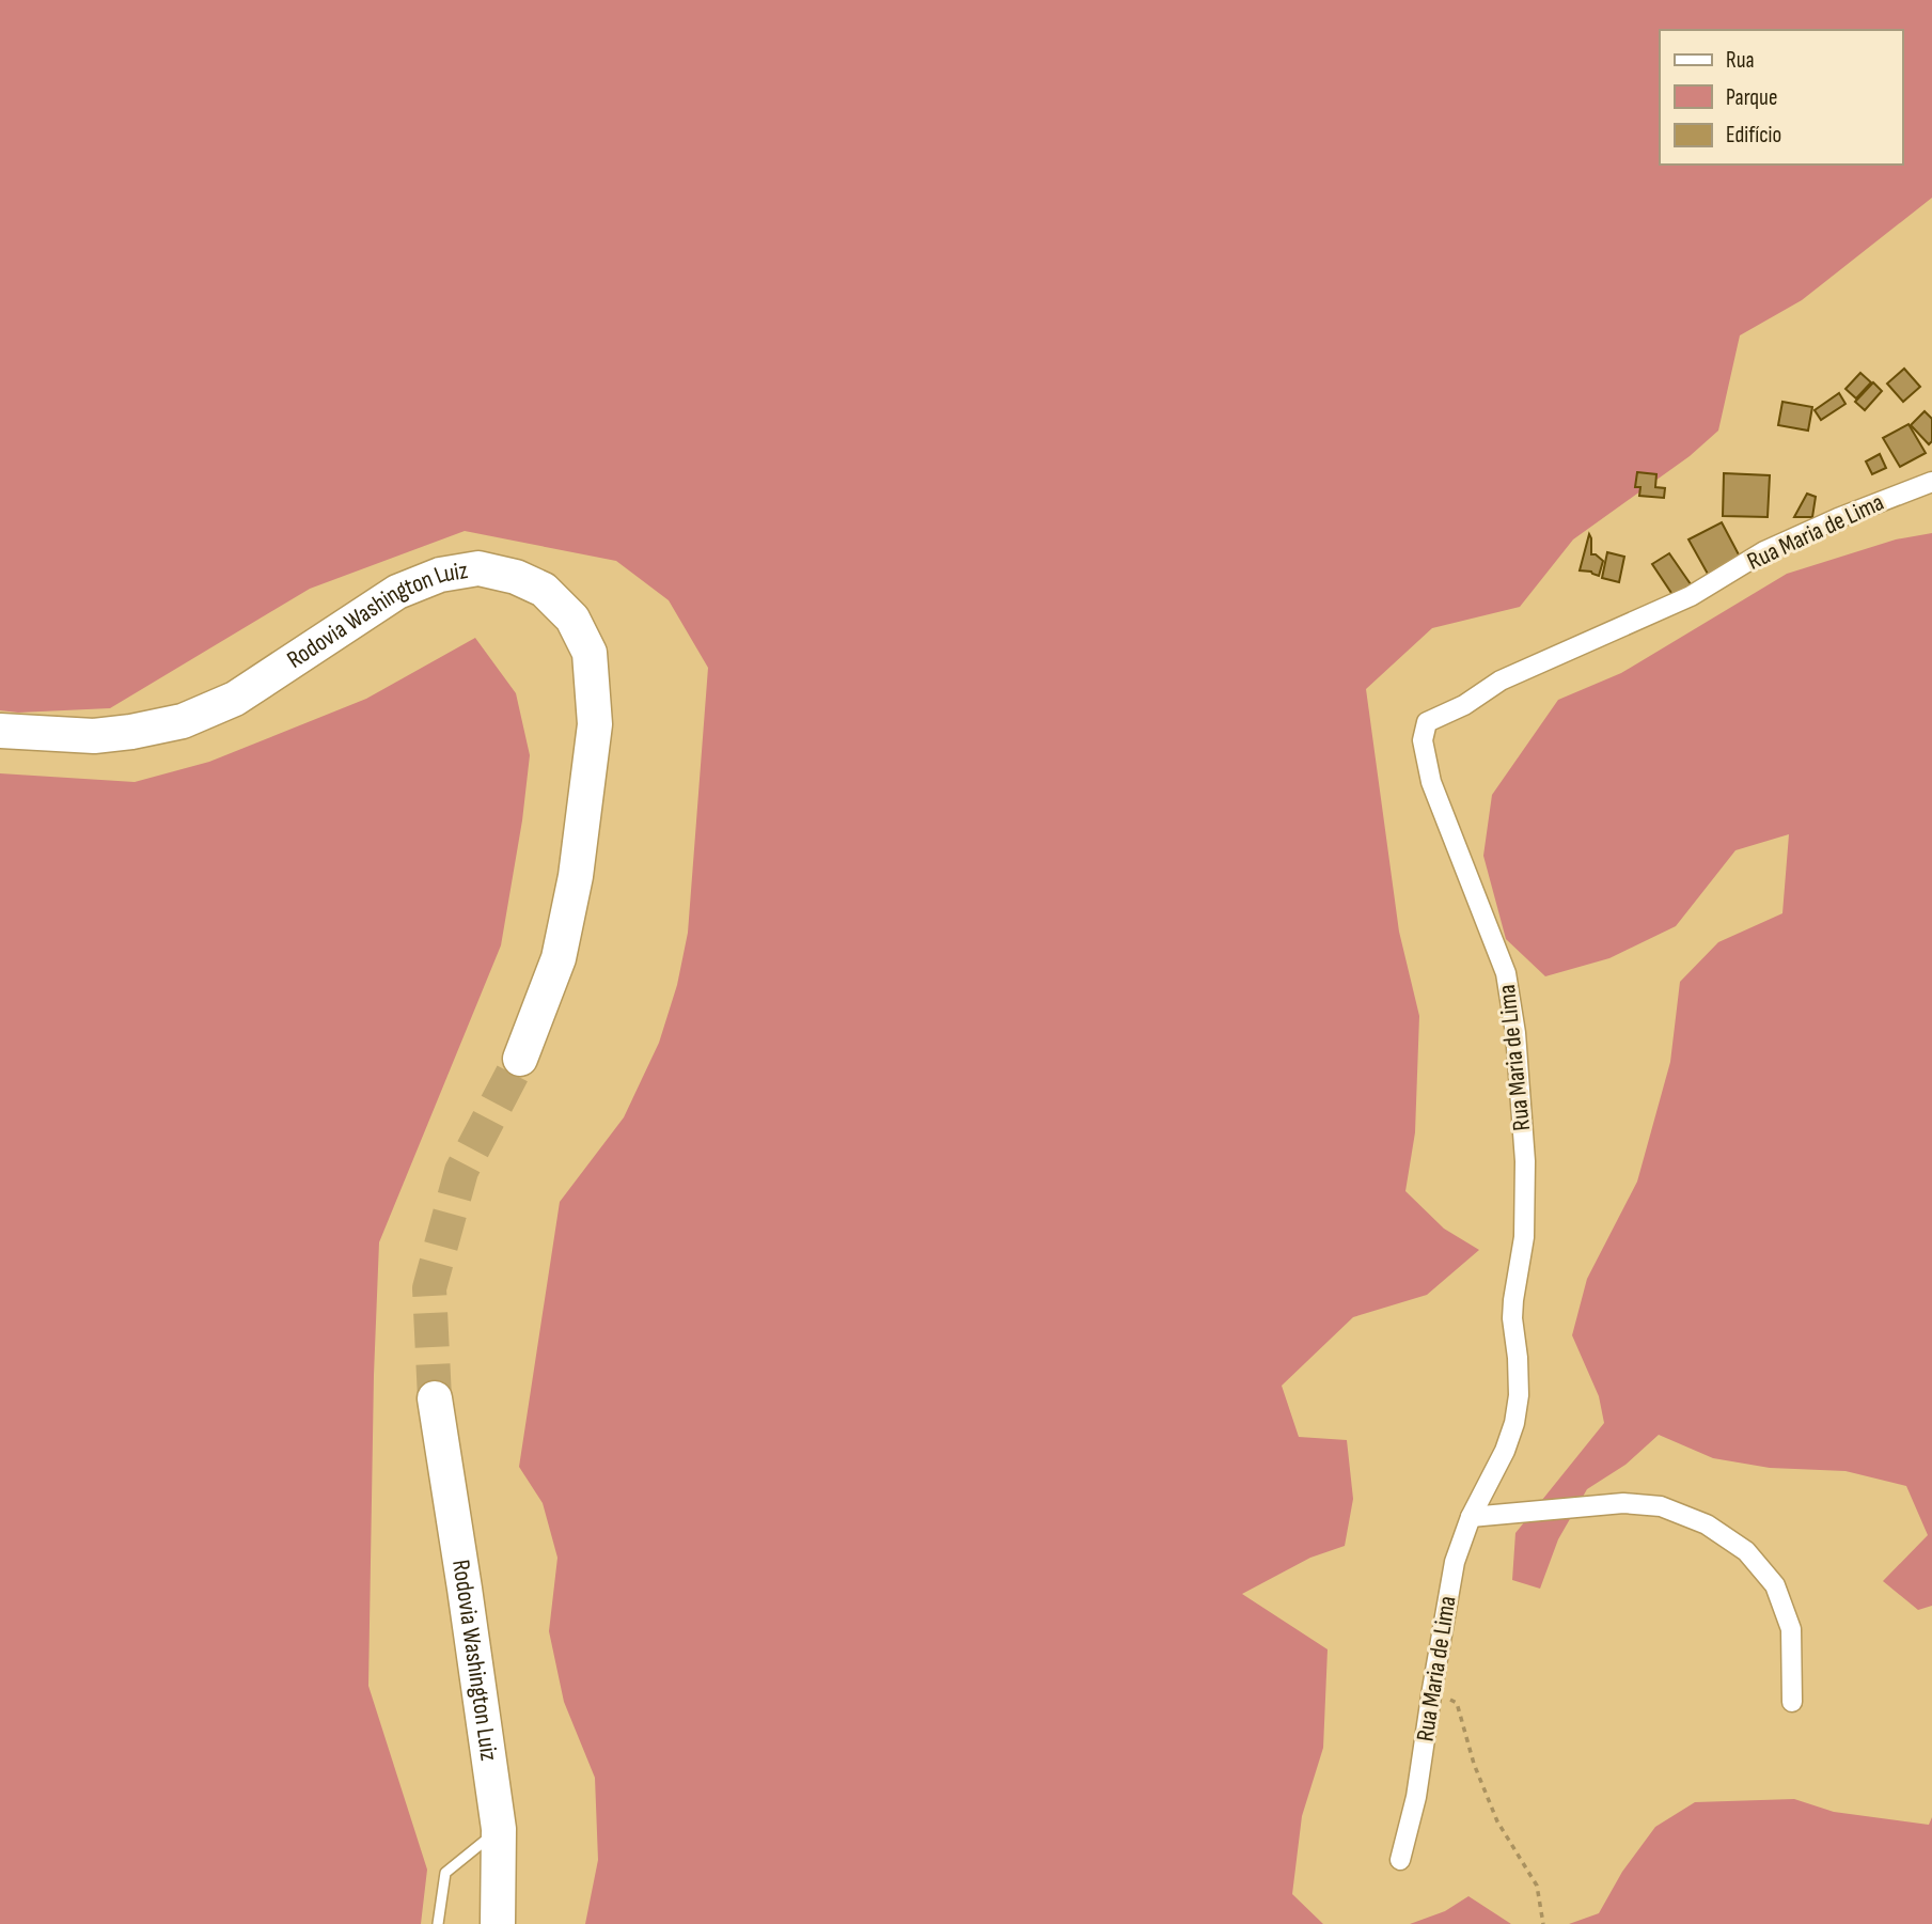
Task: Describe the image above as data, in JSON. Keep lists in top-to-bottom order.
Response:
{
  "streets": {
    "highway": ["Rodovia Washington Luiz"],
    "street": ["Rua Maria de Lima"]
  },
  "legend": ["Rua", "Parque", "Edifício"]
}
